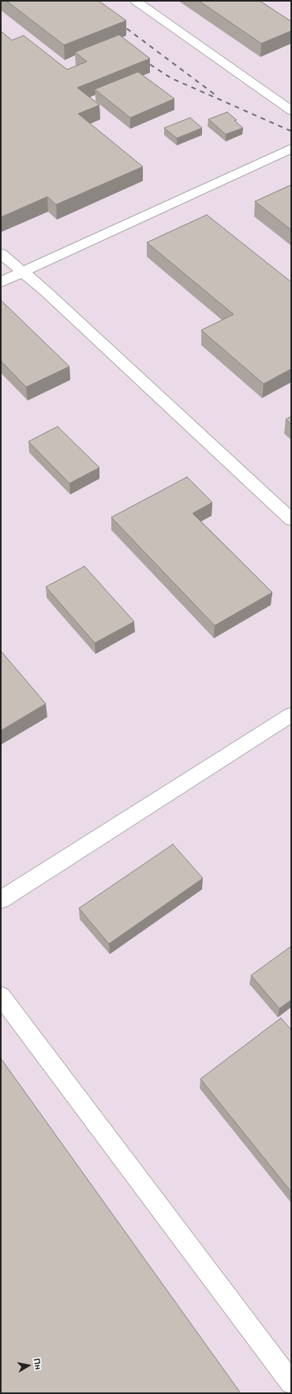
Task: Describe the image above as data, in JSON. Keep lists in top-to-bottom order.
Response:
{
  "north": "right"
}
